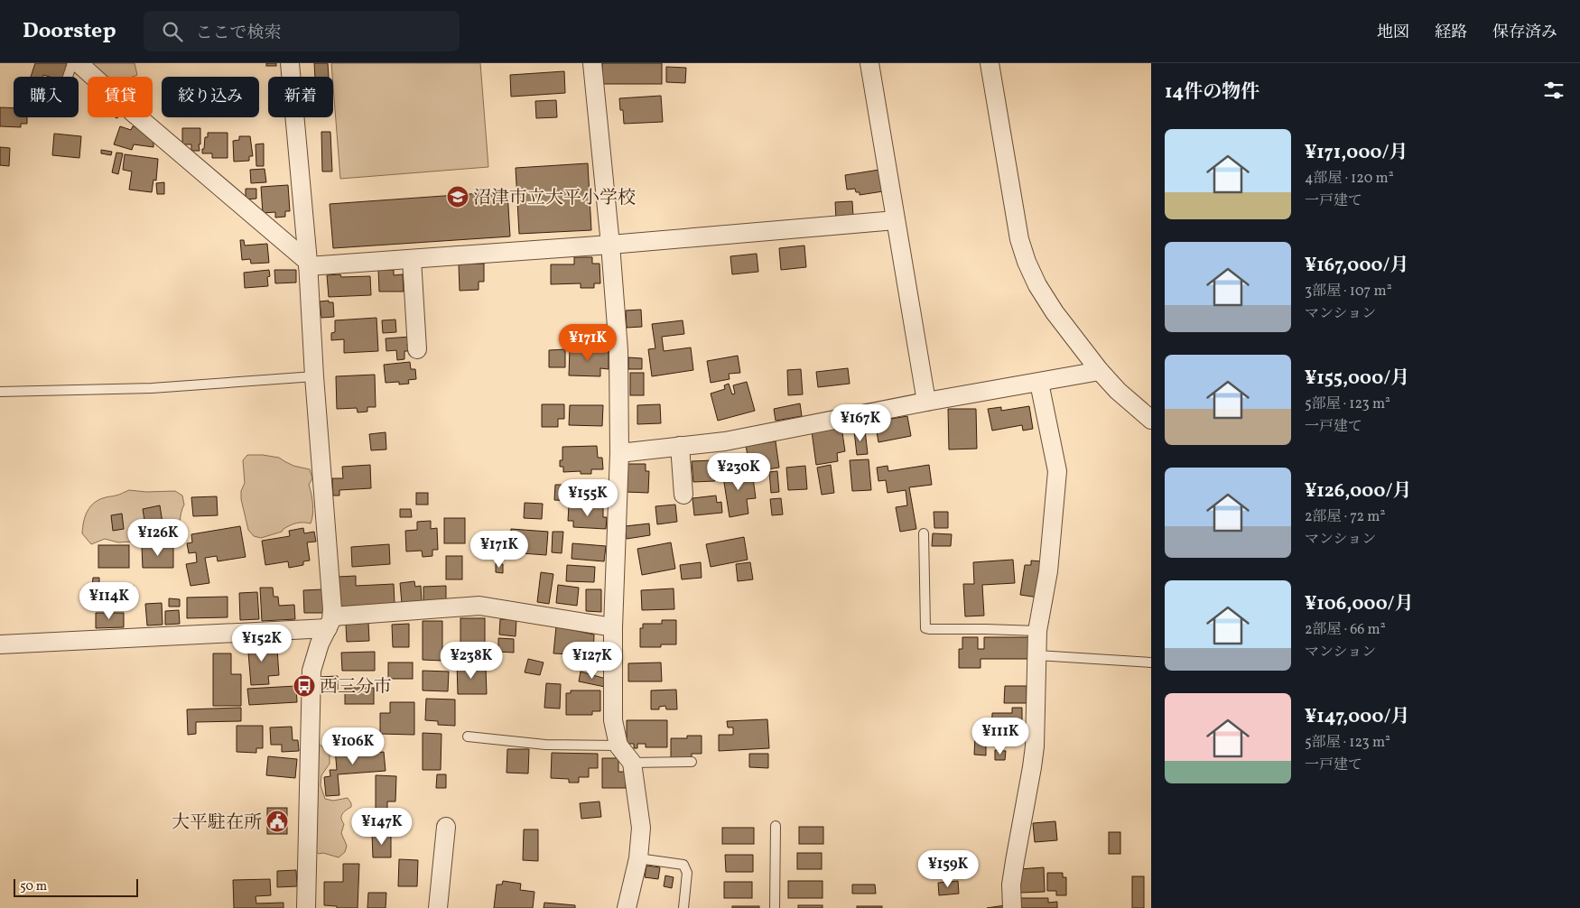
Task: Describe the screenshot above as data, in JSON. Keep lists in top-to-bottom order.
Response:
{
  "places": {
    "school or university": ["沼津市立大平小学校"],
    "bus stop": ["西三分市"],
    "public building": ["大平駐在所"]
  },
  "scale_bar": "50 m",
  "page": {
    "header": "Doorstep",
    "search": "ここで検索",
    "nav": ["地図", "経路", "保存済み"],
    "heading": "14件の物件",
    "chip": [
      "購入",
      "賃貸",
      "絞り込み",
      "新着"
    ],
    "list": [
      {
        "name": "¥171,000/月",
        "note": "4部屋 · 120 m² · 一戸建て"
      },
      {
        "name": "¥167,000/月",
        "note": "3部屋 · 107 m² · マンション"
      },
      {
        "name": "¥155,000/月",
        "note": "5部屋 · 123 m² · 一戸建て"
      },
      {
        "name": "¥126,000/月",
        "note": "2部屋 · 72 m² · マンション"
      },
      {
        "name": "¥106,000/月",
        "note": "2部屋 · 66 m² · マンション"
      },
      {
        "name": "¥147,000/月",
        "note": "5部屋 · 123 m² · 一戸建て"
      }
    ],
    "price": [
      "¥171K",
      "¥167K",
      "¥230K",
      "¥155K",
      "¥126K",
      "¥171K",
      "¥114K",
      "¥152K",
      "¥238K",
      "¥127K",
      "¥111K",
      "¥106K",
      "¥147K",
      "¥159K"
    ],
    "scale": "50 m"
  }
}
